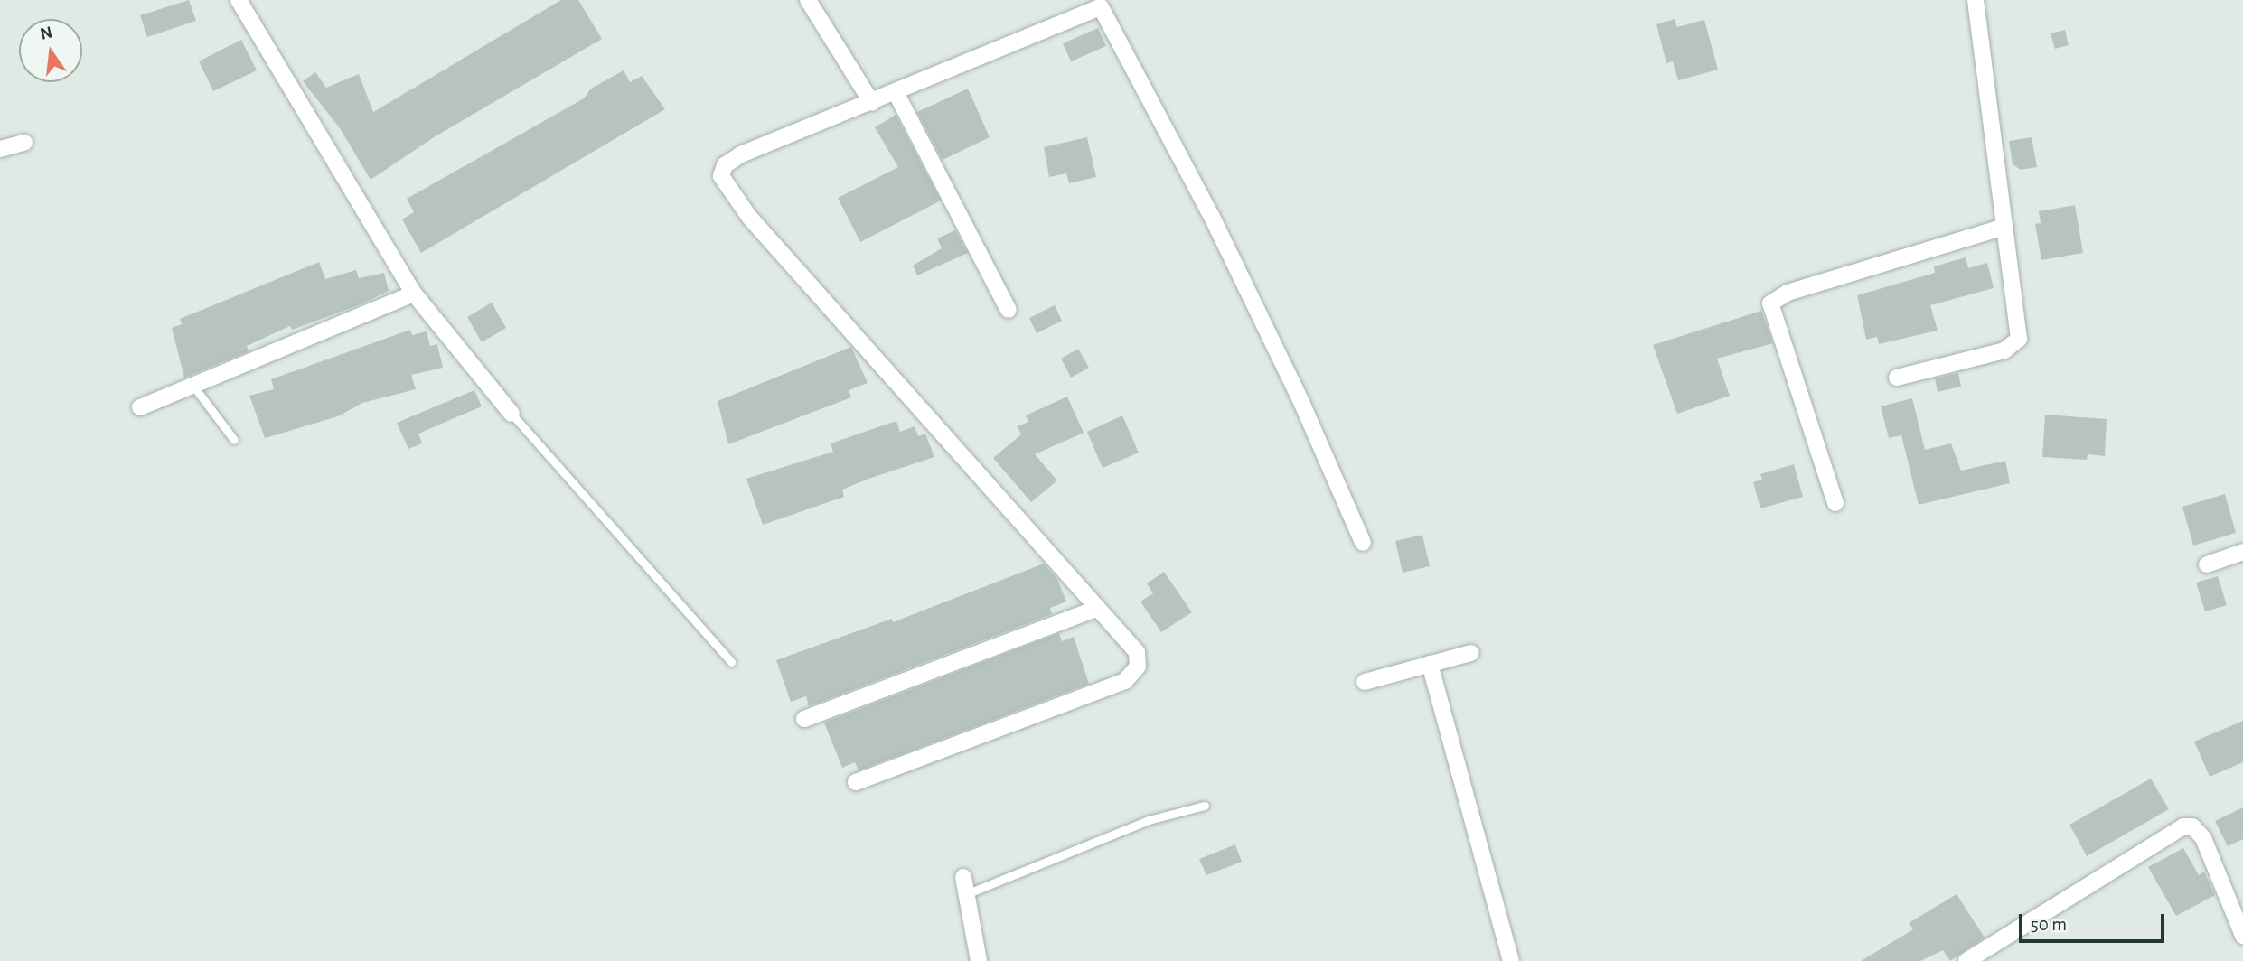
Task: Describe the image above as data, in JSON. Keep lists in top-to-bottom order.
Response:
{
  "scale_bar": "50 m",
  "north": "top"
}
